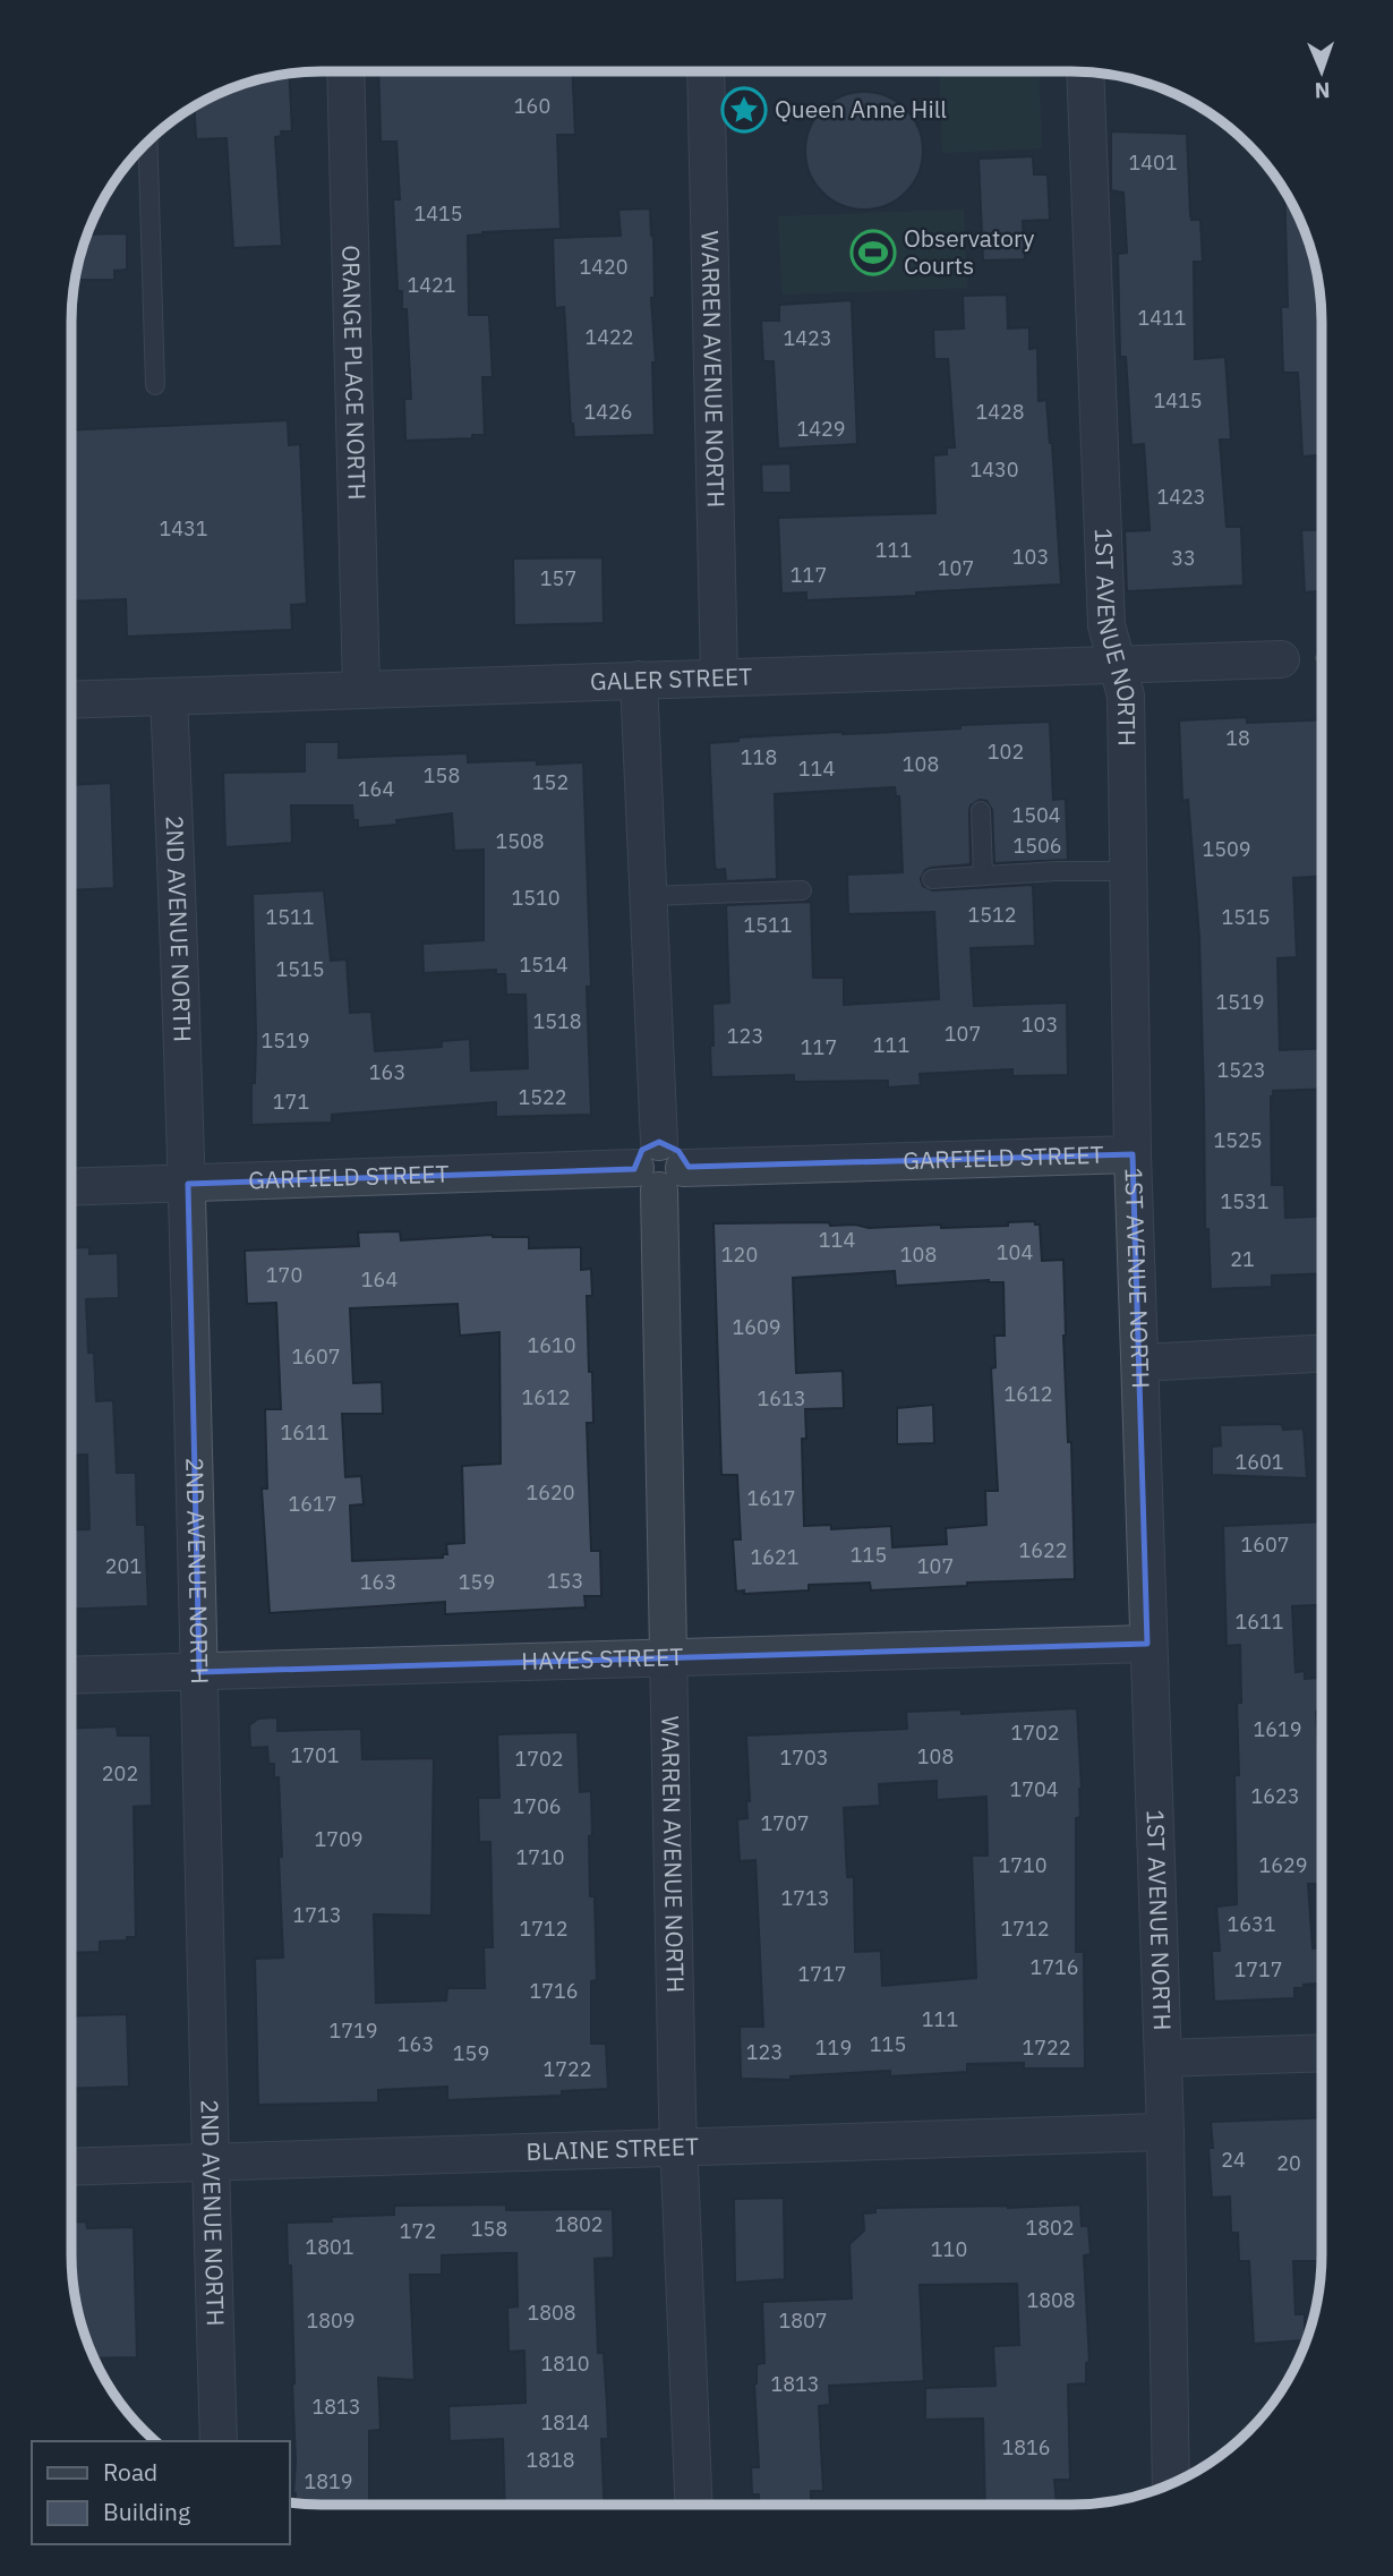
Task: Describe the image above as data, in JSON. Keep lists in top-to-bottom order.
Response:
{
  "streets": {
    "street": [
      "WARREN AVENUE NORTH",
      "ORANGE PLACE NORTH",
      "1ST AVENUE NORTH",
      "GALER STREET",
      "2ND AVENUE NORTH",
      "GARFIELD STREET",
      "HAYES STREET",
      "BLAINE STREET"
    ]
  },
  "crossings": [
    ["WARREN AVENUE NORTH", "GALER STREET"],
    ["WARREN AVENUE NORTH", "GARFIELD STREET"],
    ["WARREN AVENUE NORTH", "HAYES STREET"],
    ["WARREN AVENUE NORTH", "BLAINE STREET"],
    ["ORANGE PLACE NORTH", "GALER STREET"],
    ["1ST AVENUE NORTH", "GALER STREET"],
    ["1ST AVENUE NORTH", "GARFIELD STREET"],
    ["1ST AVENUE NORTH", "HAYES STREET"],
    ["1ST AVENUE NORTH", "BLAINE STREET"],
    ["GALER STREET", "2ND AVENUE NORTH"],
    ["2ND AVENUE NORTH", "GARFIELD STREET"],
    ["2ND AVENUE NORTH", "HAYES STREET"],
    ["2ND AVENUE NORTH", "BLAINE STREET"]
  ],
  "places": {
    "place": ["Queen Anne Hill"],
    "sports": ["Observatory Courts"]
  },
  "house_numbers": [
    "160",
    "1401",
    "1415",
    "1420",
    "1421",
    "1411",
    "1422",
    "1423",
    "1415",
    "1426",
    "1428",
    "1429",
    "1430",
    "1423",
    "1431",
    "111",
    "103",
    "33",
    "107",
    "117",
    "157",
    "18",
    "102",
    "118",
    "108",
    "114",
    "158",
    "152",
    "164",
    "1504",
    "1508",
    "1506",
    "1509",
    "1510",
    "1512",
    "1511",
    "1515",
    "1511",
    "1514",
    "1515",
    "1519",
    "1518",
    "103",
    "107",
    "123",
    "1519",
    "111",
    "117",
    "1523",
    "163",
    "1522",
    "171",
    "1525",
    "1531",
    "114",
    "104",
    "120",
    "108",
    "21",
    "170",
    "164",
    "1609",
    "1610",
    "1607",
    "1612",
    "1612",
    "1613",
    "1611",
    "1601",
    "1620",
    "1617",
    "1617",
    "1607",
    "1622",
    "115",
    "1621",
    "201",
    "107",
    "153",
    "163",
    "159",
    "1611",
    "1619",
    "1702",
    "1701",
    "108",
    "1703",
    "1702",
    "202",
    "1704",
    "1623",
    "1706",
    "1707",
    "1709",
    "1710",
    "1710",
    "1629",
    "1713",
    "1713",
    "1631",
    "1712",
    "1712",
    "1716",
    "1717",
    "1717",
    "1716",
    "111",
    "1719",
    "163",
    "115",
    "119",
    "1722",
    "123",
    "159",
    "1722",
    "24",
    "20",
    "1802",
    "1802",
    "158",
    "172",
    "1801",
    "110",
    "1808",
    "1808",
    "1809",
    "1807",
    "1810",
    "1813",
    "1813",
    "1814",
    "1816",
    "1818",
    "1819"
  ],
  "legend": ["Road", "Building"],
  "north": "bottom"
}
